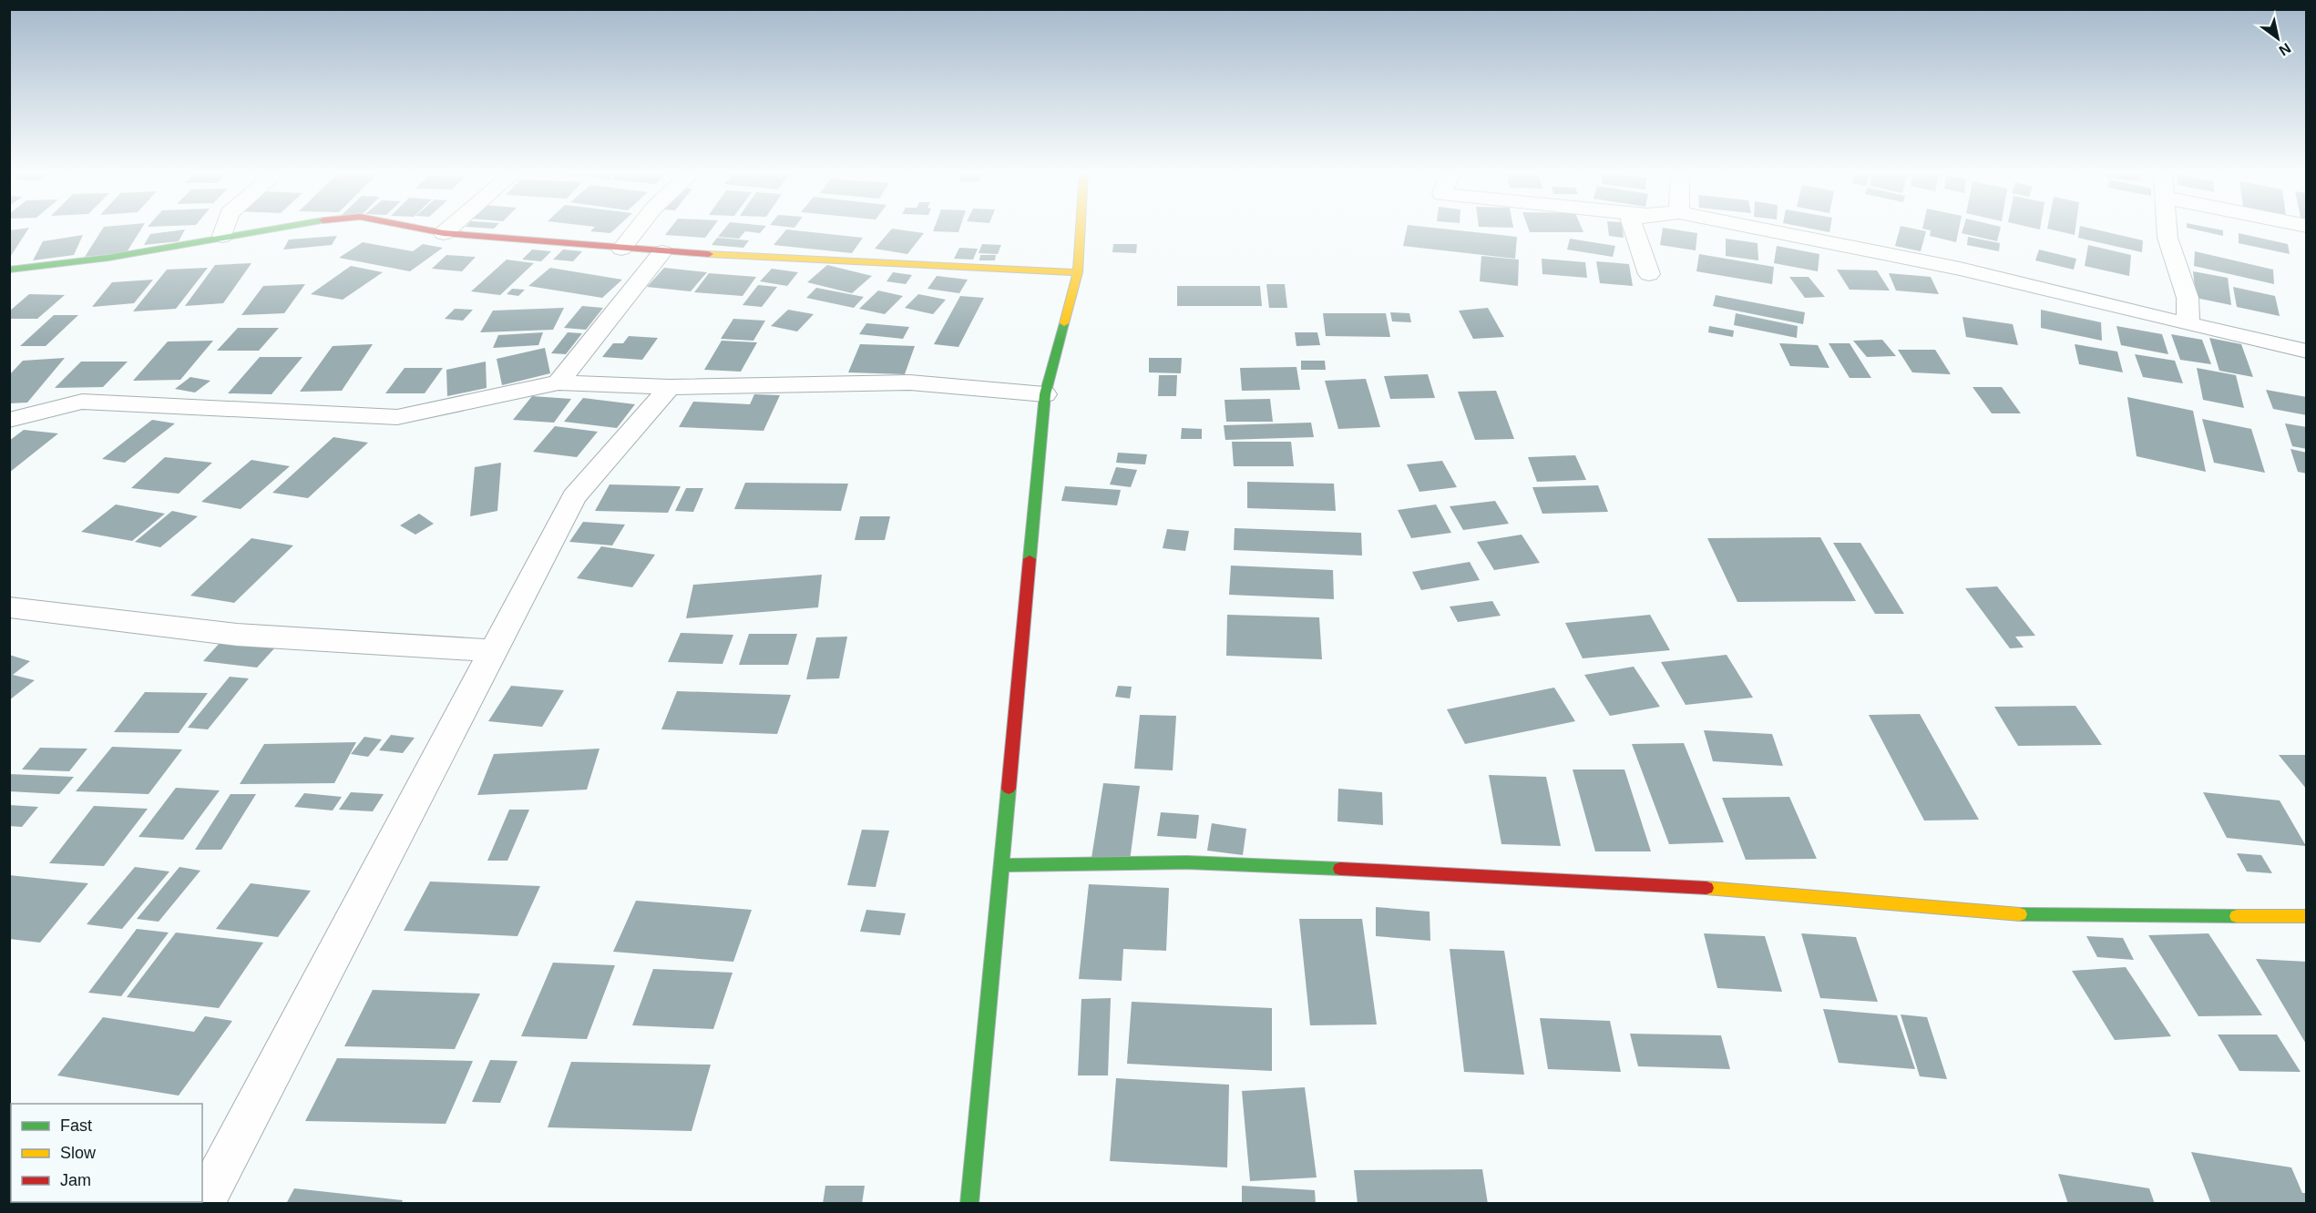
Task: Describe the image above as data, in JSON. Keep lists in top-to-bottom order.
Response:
{
  "legend": ["Fast", "Slow", "Jam"],
  "north": "bottom right"
}
